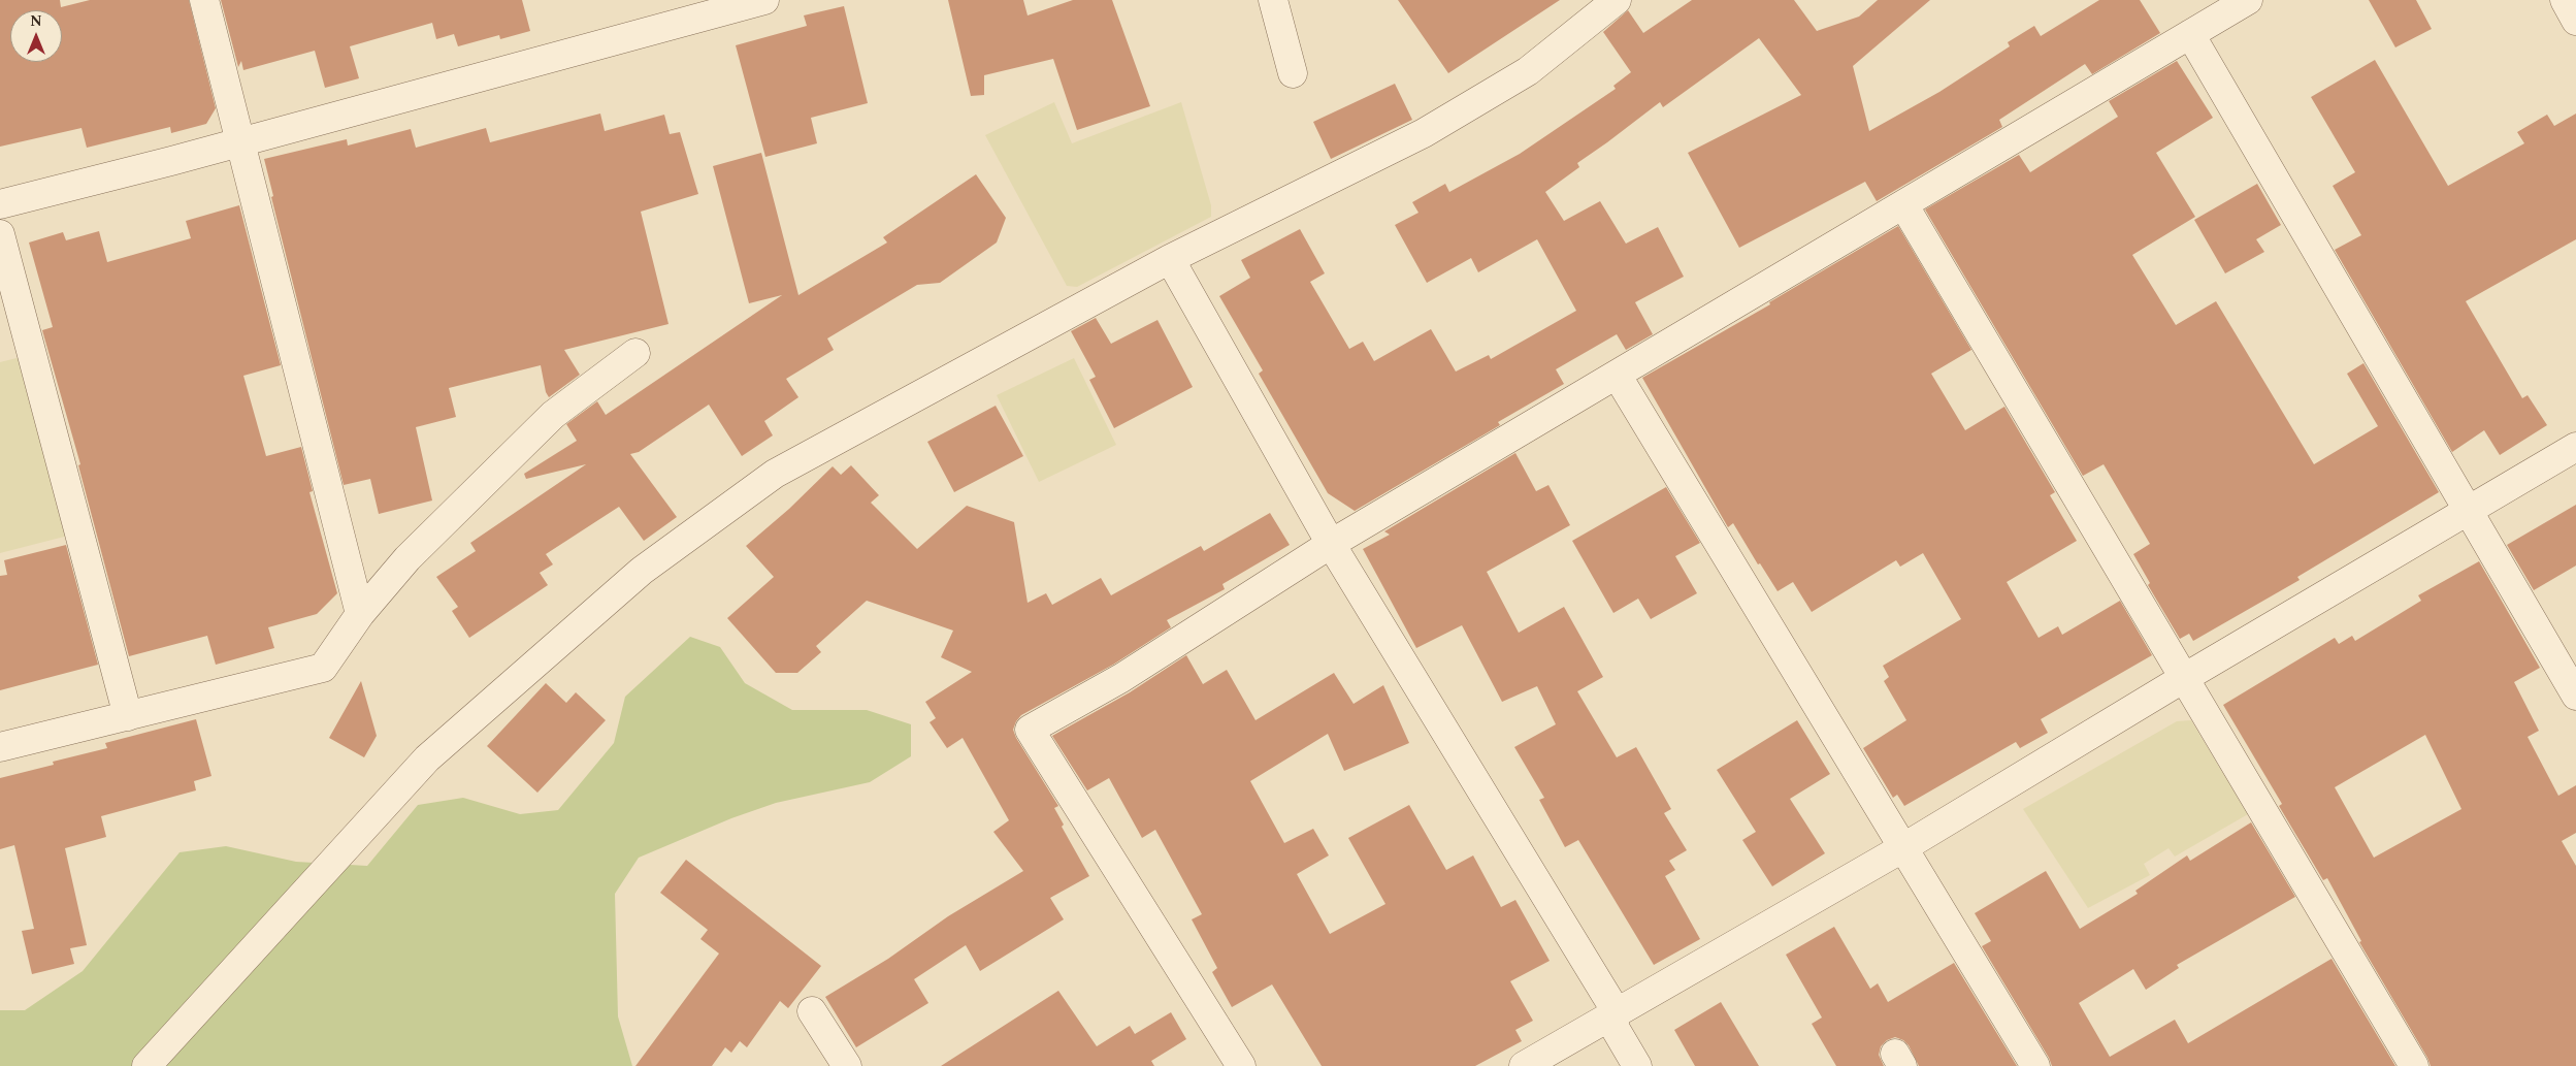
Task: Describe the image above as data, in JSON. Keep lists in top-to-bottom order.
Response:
{
  "north": "top"
}
